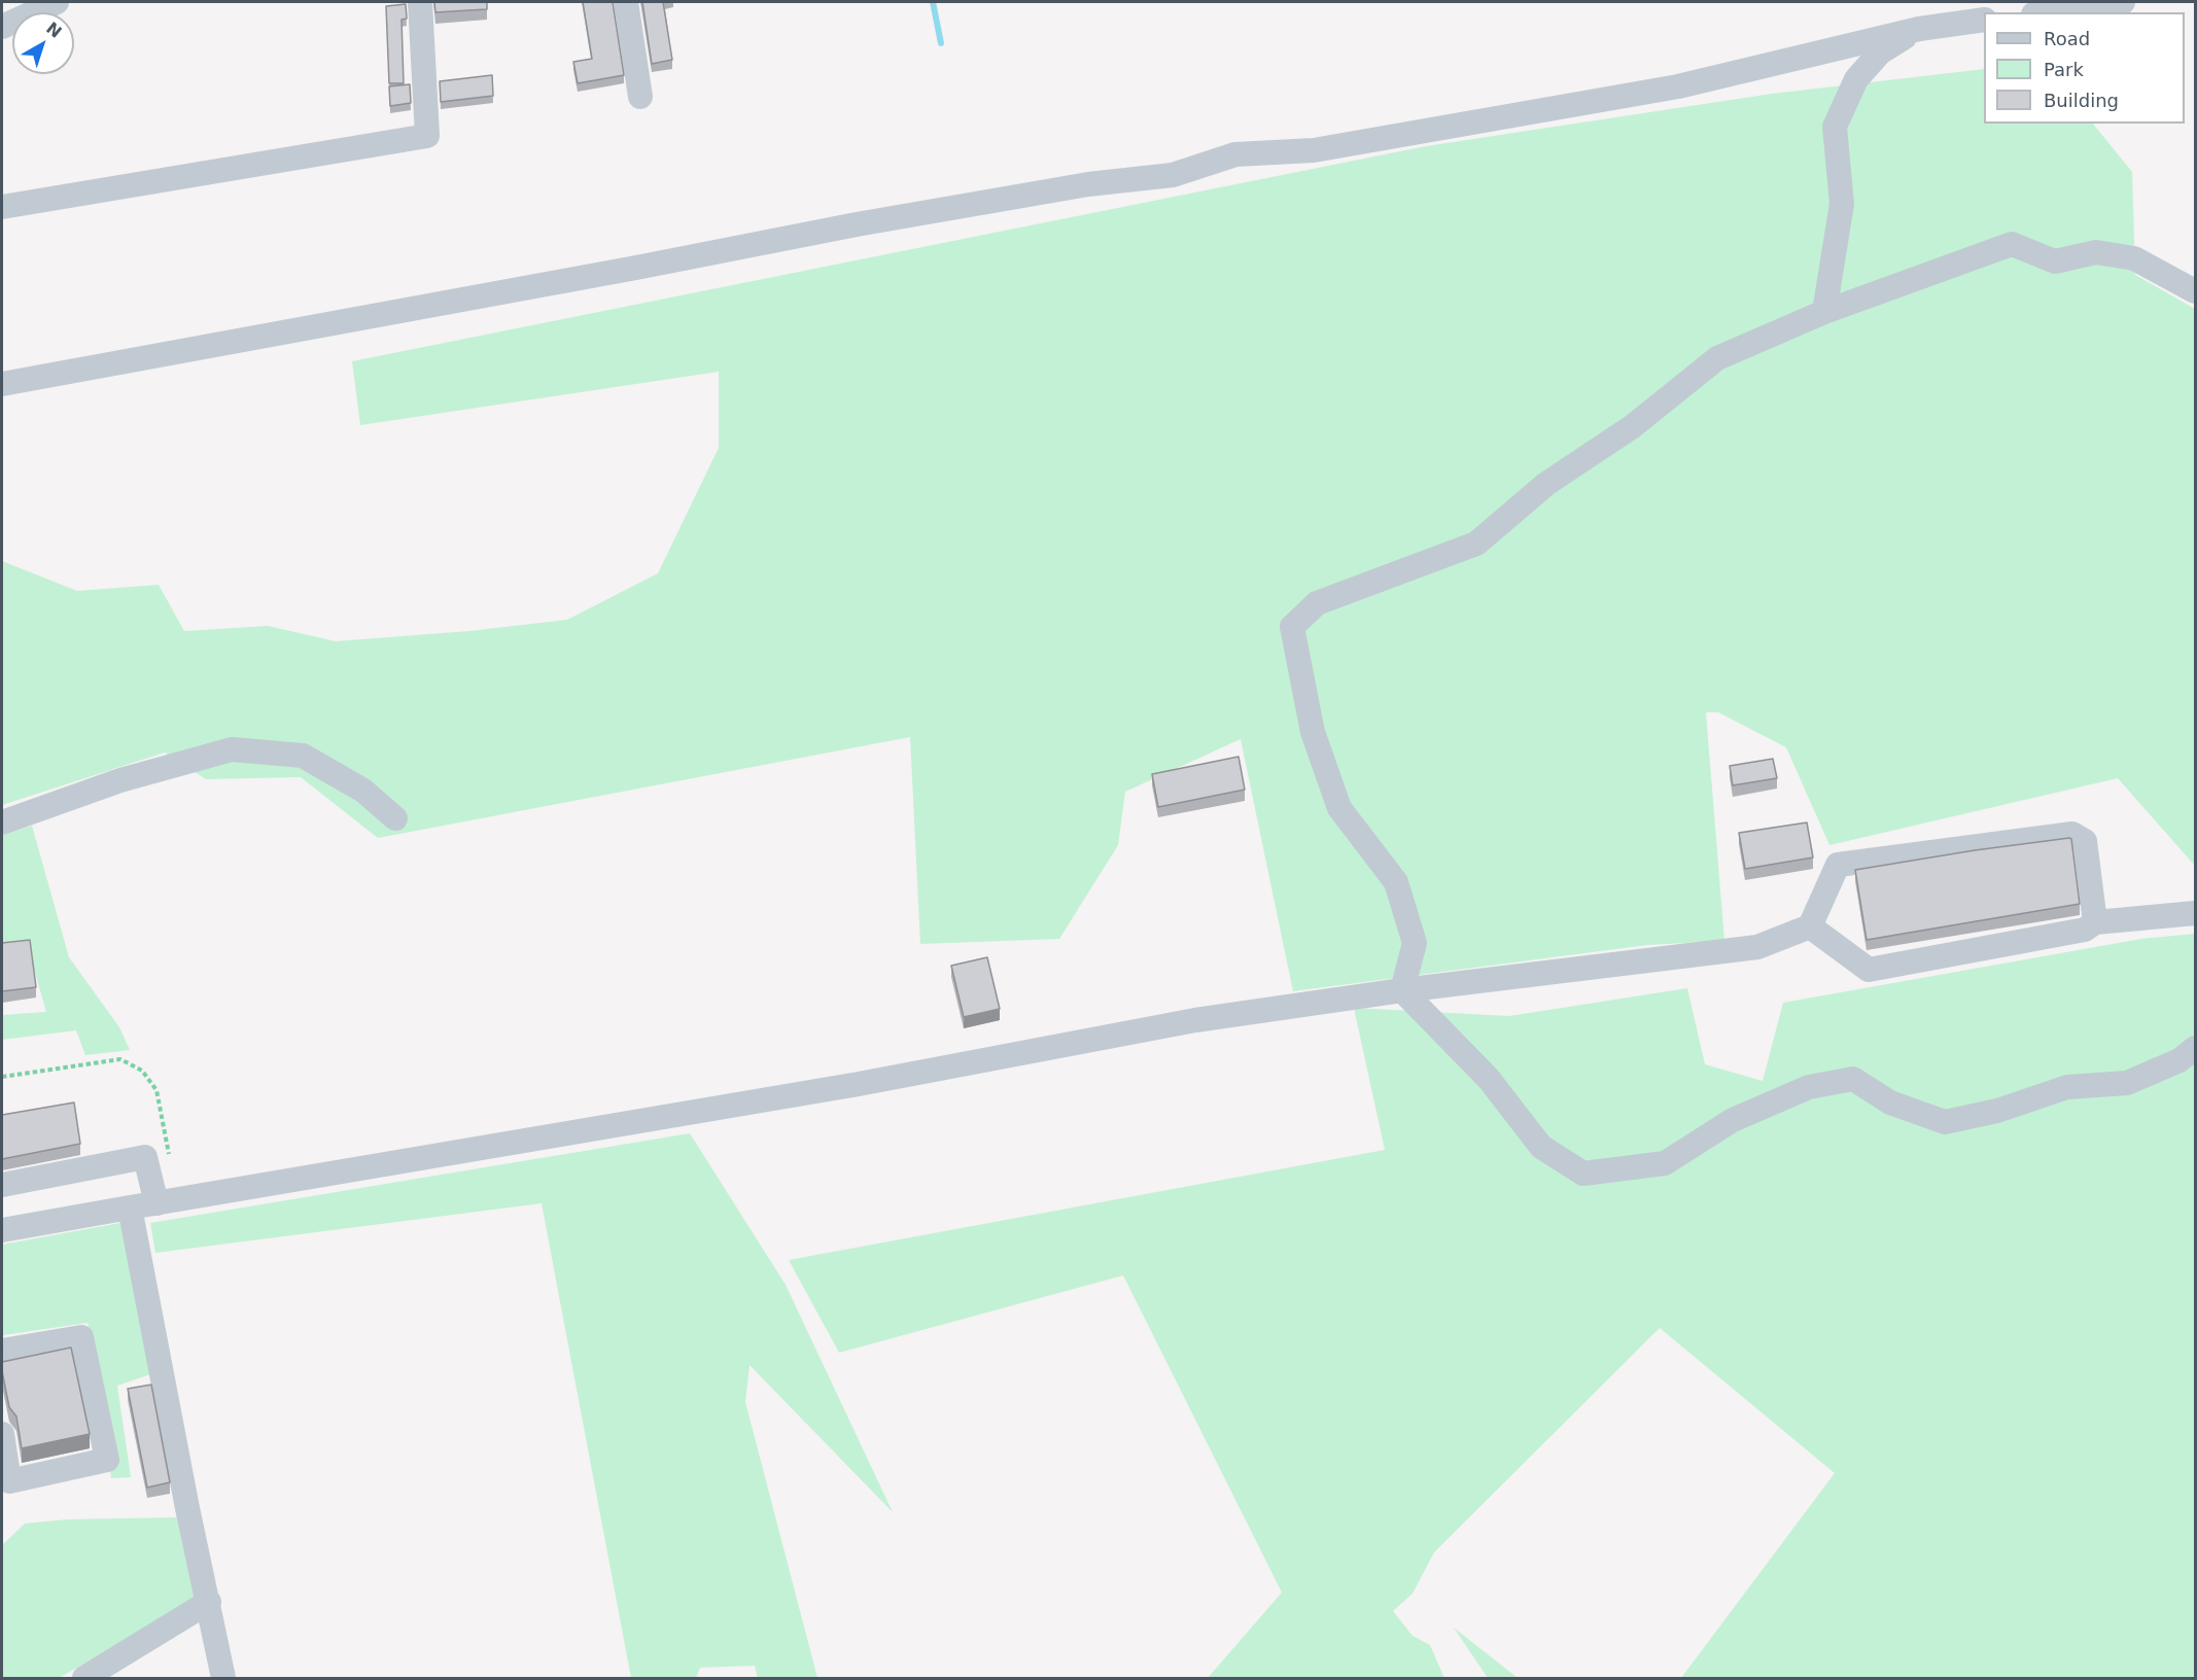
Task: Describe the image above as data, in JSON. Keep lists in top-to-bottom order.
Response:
{
  "legend": ["Road", "Park", "Building"],
  "north": "top right"
}
